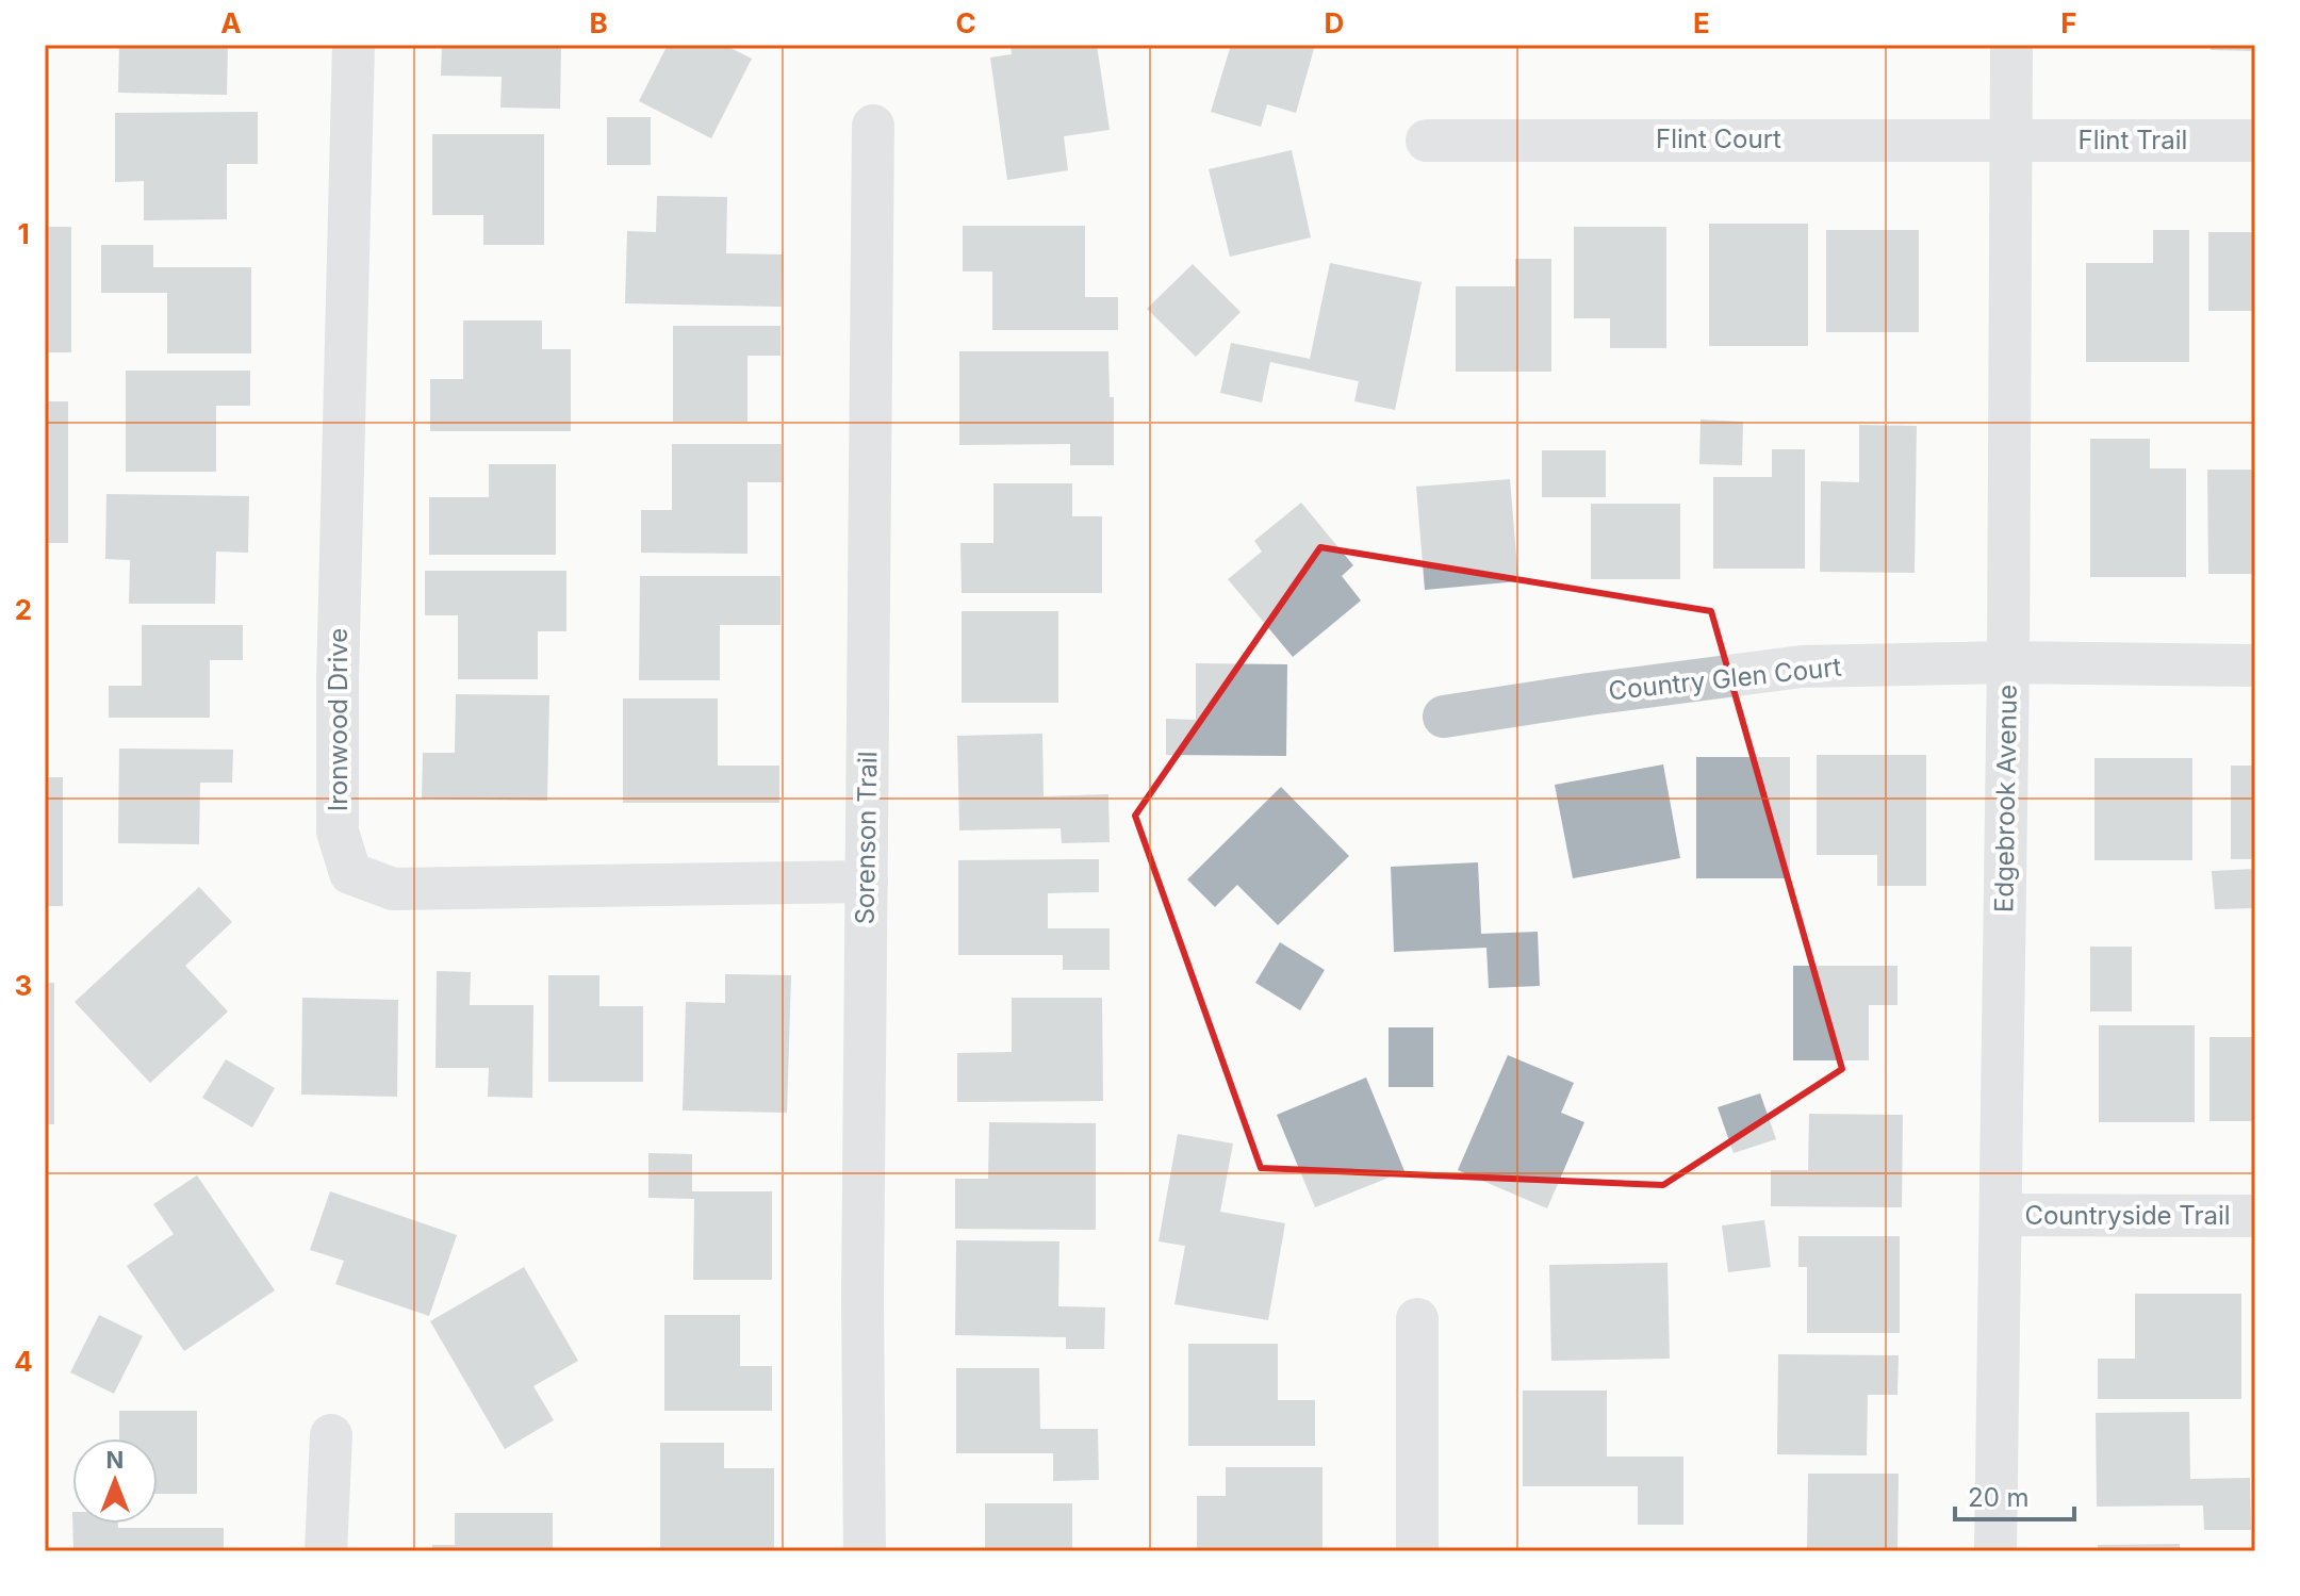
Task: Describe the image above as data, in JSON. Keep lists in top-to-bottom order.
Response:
{
  "streets": {
    "street": [
      "Flint Court",
      "Flint Trail",
      "Country Glen Court",
      "Ironwood Drive",
      "Edgebrook Avenue",
      "Sorenson Trail",
      "Countryside Trail"
    ]
  },
  "crossings": [
    ["Flint Court", "Flint Trail"],
    ["Flint Court", "Edgebrook Avenue"],
    ["Flint Trail", "Edgebrook Avenue"],
    ["Country Glen Court", "Edgebrook Avenue"],
    ["Ironwood Drive", "Sorenson Trail"],
    ["Edgebrook Avenue", "Countryside Trail"]
  ],
  "scale_bar": "20 m",
  "north": "top",
  "grid": {
    "columns": [
      "A",
      "B",
      "C",
      "D",
      "E",
      "F"
    ],
    "rows": [
      "1",
      "2",
      "3",
      "4"
    ]
  }
}
